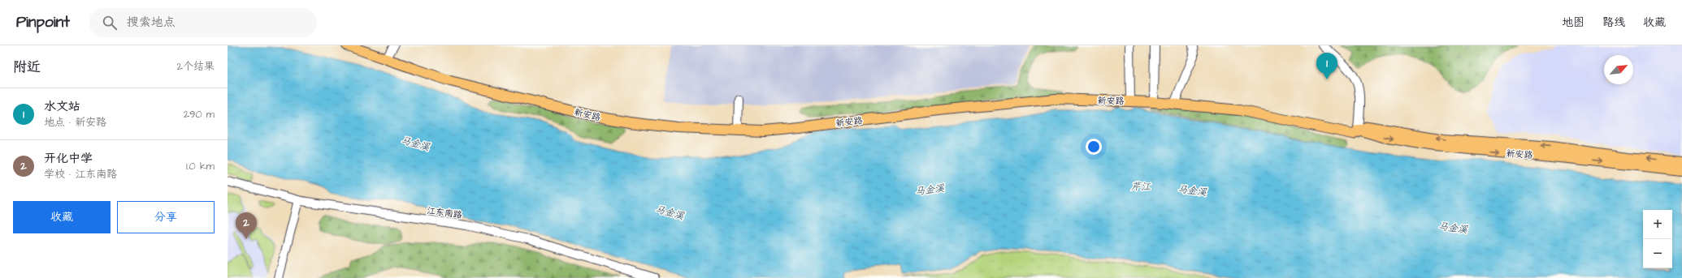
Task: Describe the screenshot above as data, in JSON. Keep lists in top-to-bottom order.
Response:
{
  "streets": {
    "main road": ["新安路"],
    "street": ["江东南路"]
  },
  "water": ["马金溪", "芹江"],
  "north": "top right",
  "page": {
    "header": "Pinpoint",
    "search": "搜索地点",
    "nav": ["地图", "路线", "收藏"],
    "heading": ["附近", "2个结果"],
    "pins": ["1", "2"],
    "list": [
      {
        "mark": "1",
        "name": "水文站",
        "note": "地点 · 新安路",
        "value": "290 m"
      },
      {
        "mark": "2",
        "name": "开化中学",
        "note": "学校 · 江东南路",
        "value": "1.0 km"
      }
    ],
    "buttons": ["收藏", "分享"],
    "map_buttons": ["+", "−"]
  }
}
